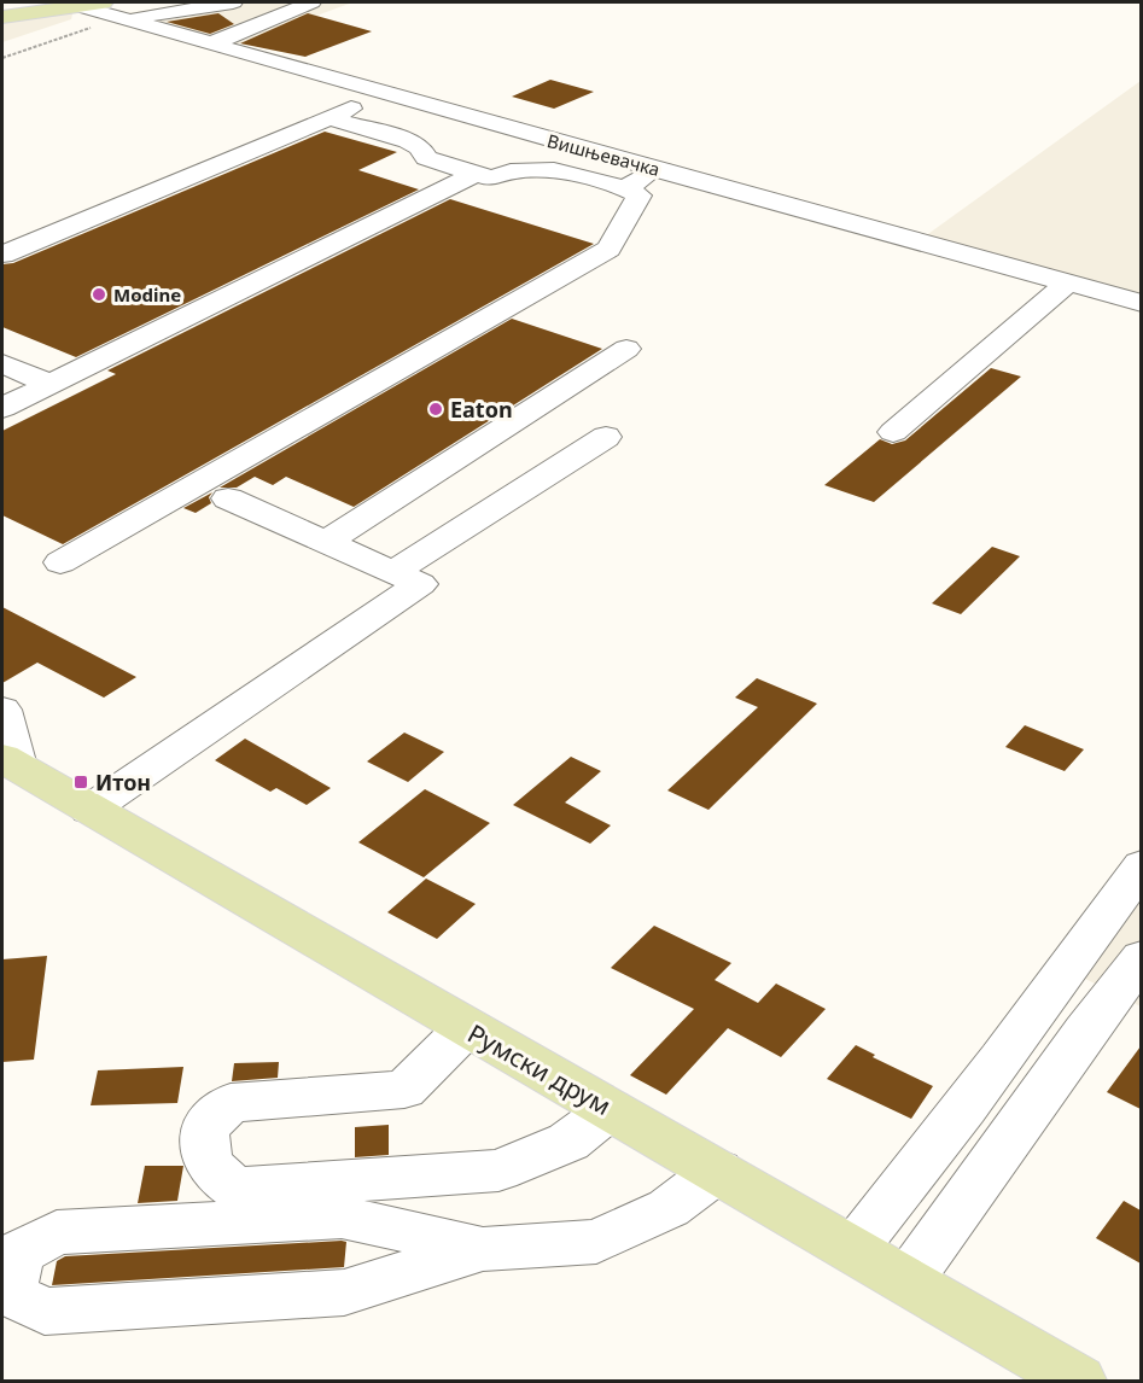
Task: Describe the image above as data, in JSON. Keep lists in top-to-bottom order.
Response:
{
  "streets": {
    "main road": ["Румски друм"],
    "street": ["Вишњевачка"]
  },
  "places": {
    "other": ["Modine", "Eaton"],
    "transit": ["Итон"]
  }
}
